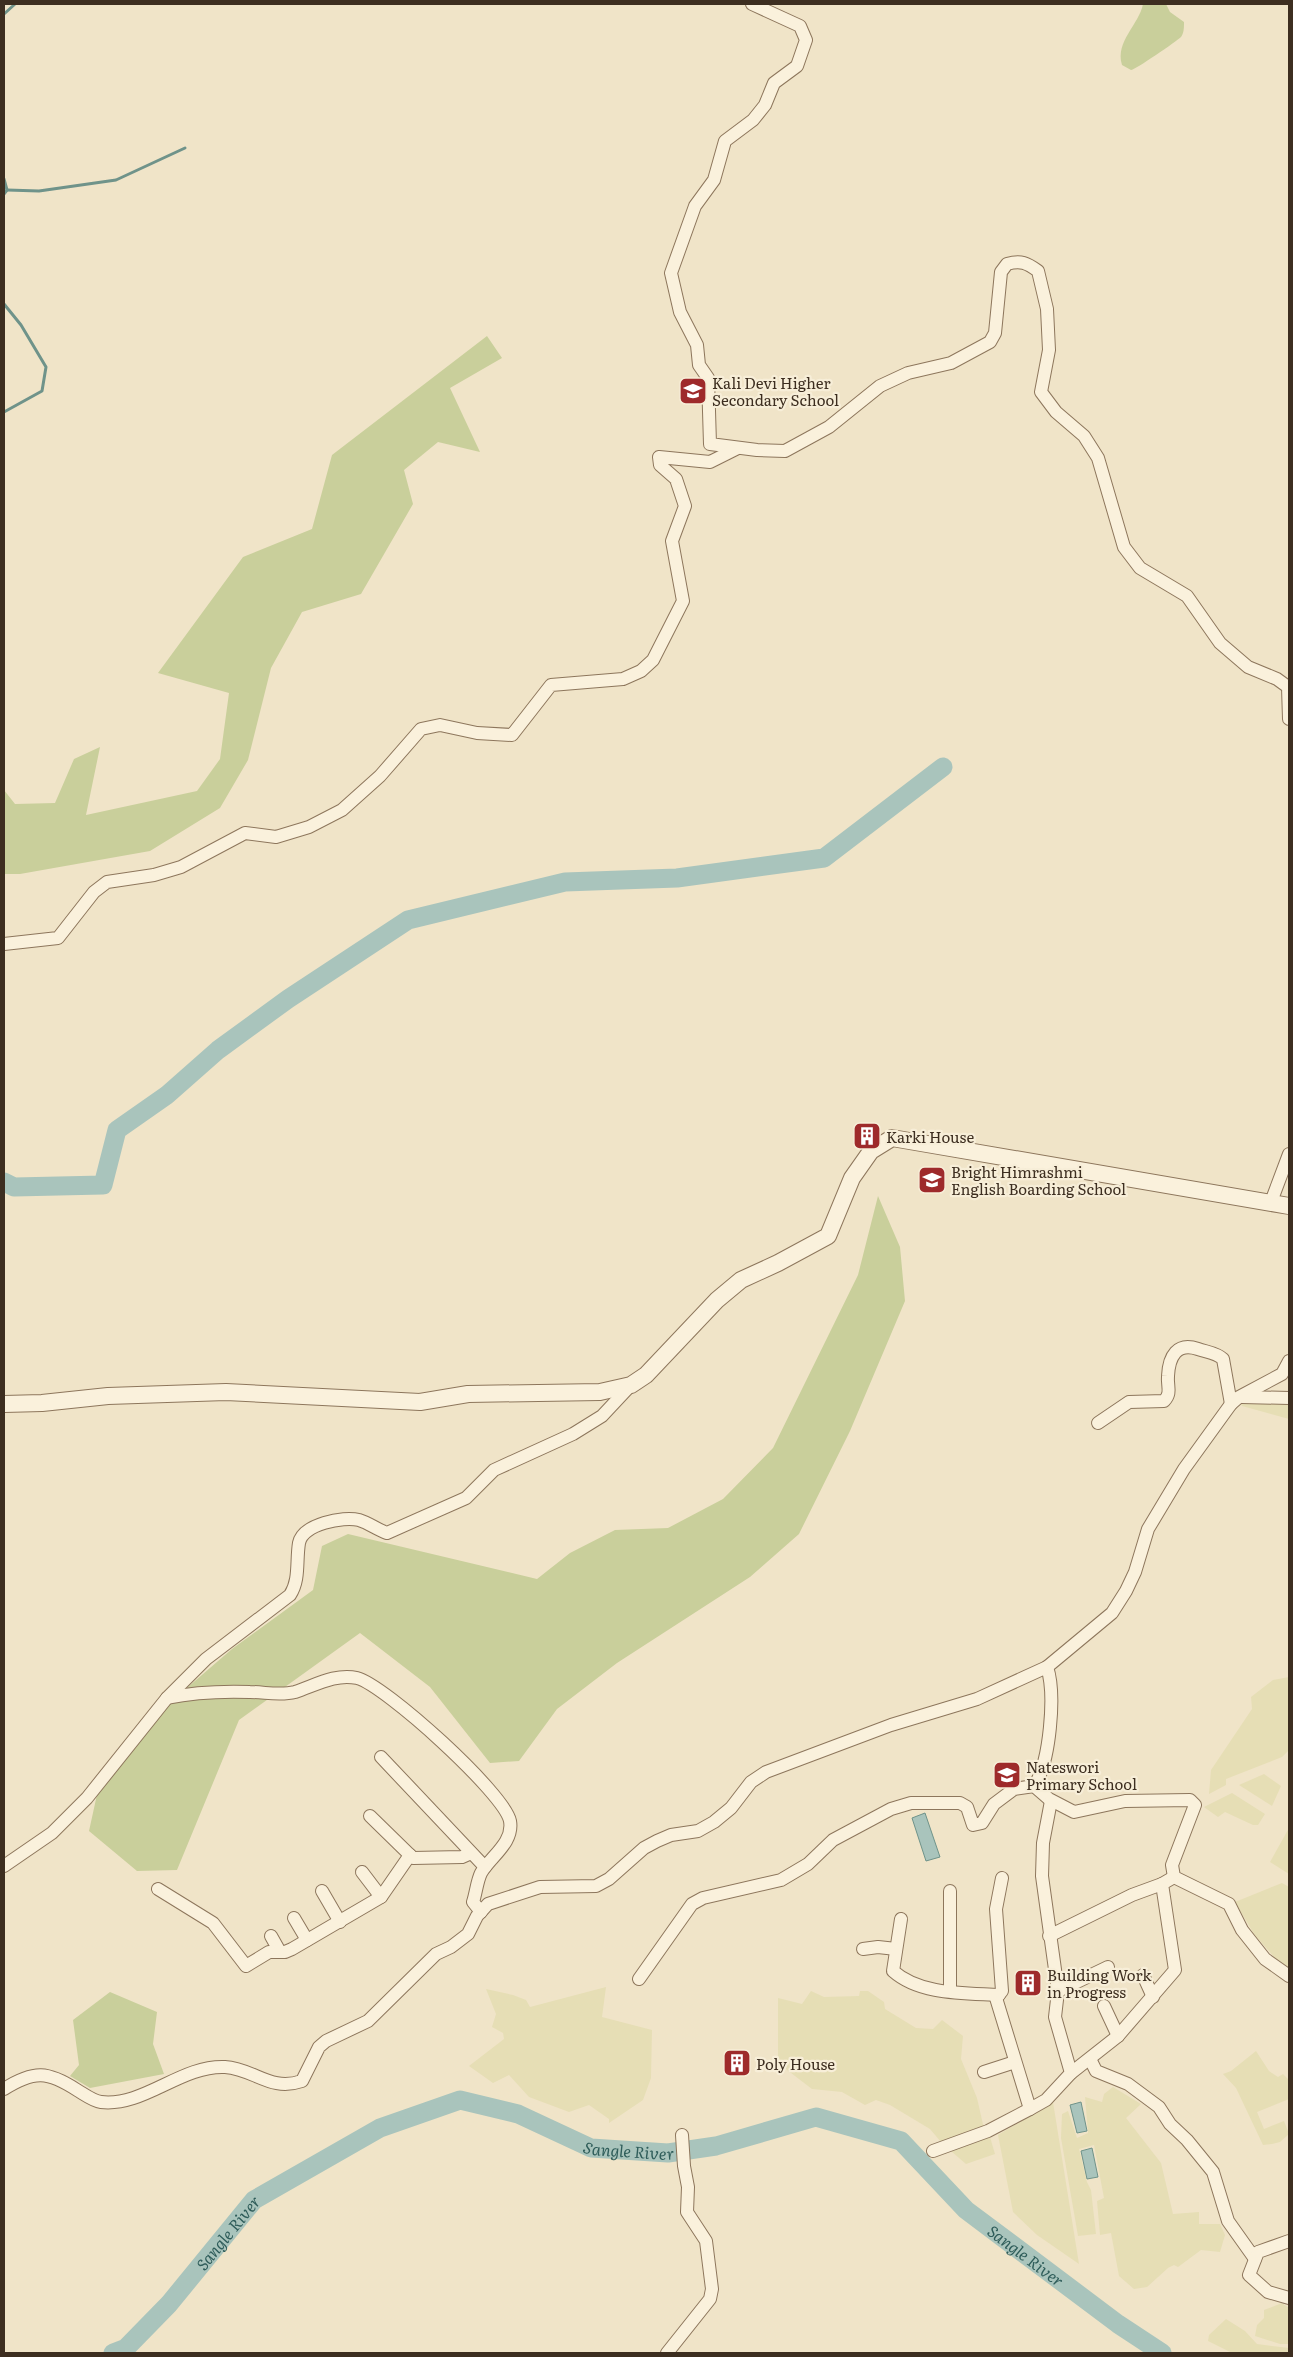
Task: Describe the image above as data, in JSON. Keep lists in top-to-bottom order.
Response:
{
  "water": ["Sangle River"],
  "places": {
    "school or university": ["Kali Devi Higher Secondary School", "Bright Himrashmi English Boarding School", "Nateswori Primary School"],
    "building": ["Karki House", "Building Work in Progress", "Poly House"]
  }
}
